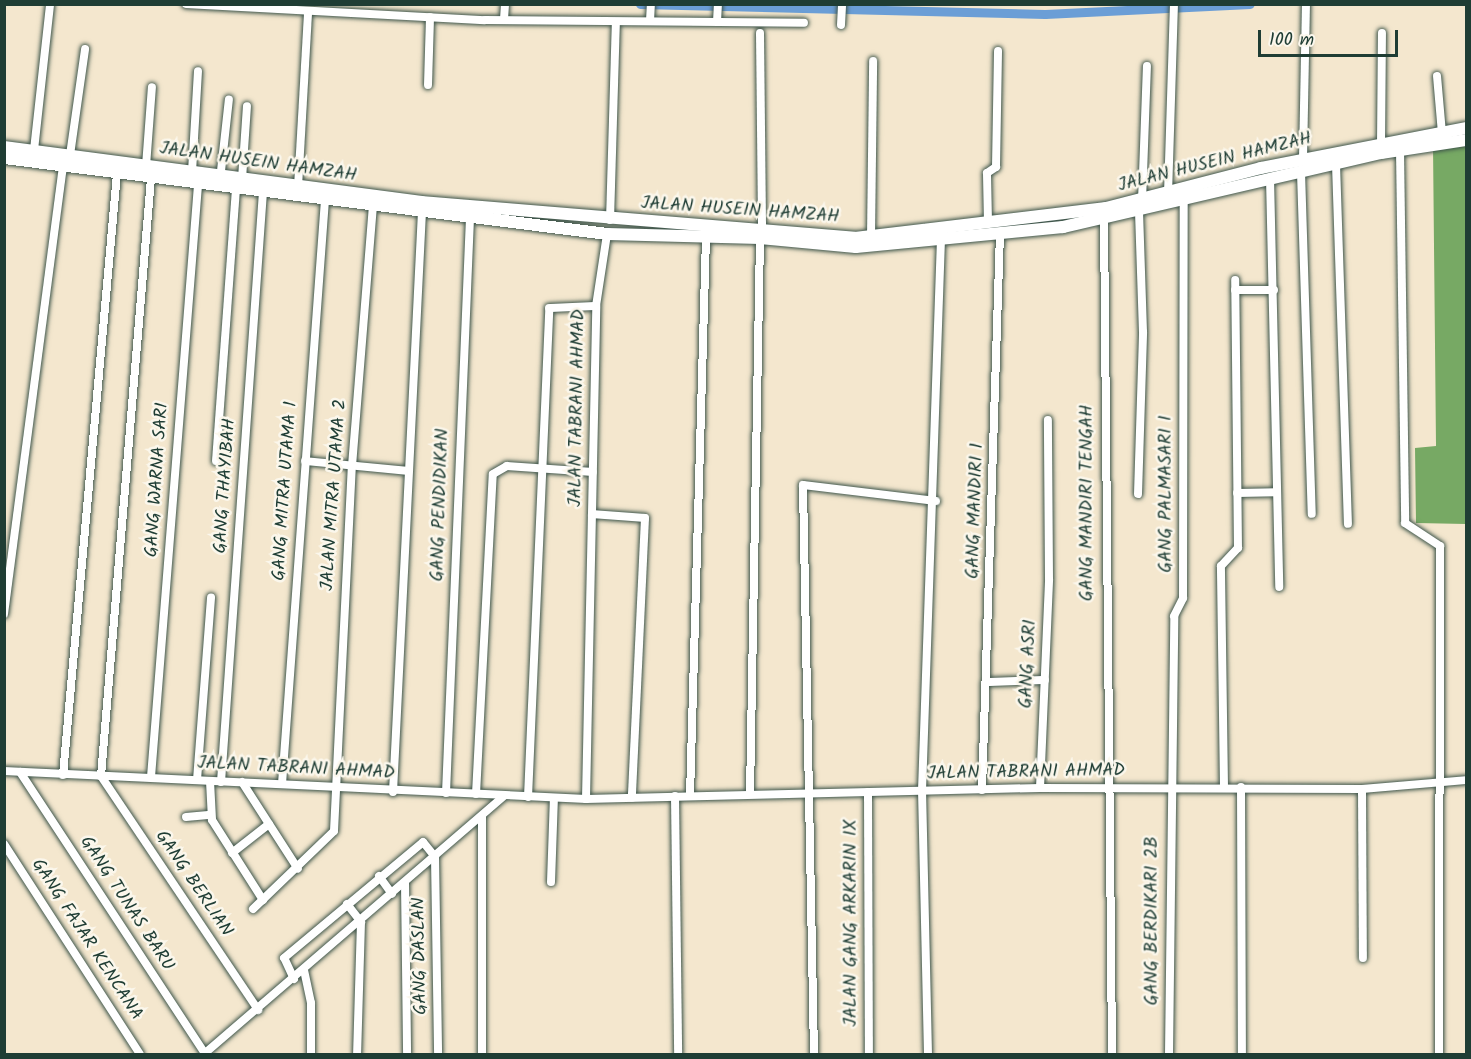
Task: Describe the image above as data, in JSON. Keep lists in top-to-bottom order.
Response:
{
  "streets": {
    "street": [
      "JALAN HUSEIN HAMZAH",
      "JALAN TABRANI AHMAD",
      "GANG WARNA SARI",
      "GANG THAYIBAH",
      "GANG MITRA UTAMA 1",
      "GANG PALMASARI I",
      "JALAN MITRA UTAMA 2",
      "GANG MANDIRI TENGAH",
      "GANG PENDIDIKAN",
      "GANG MANDIRI 1",
      "GANG ASRI",
      "GANG BERLIAN",
      "GANG TUNAS BARU",
      "GANG BERDIKARI 2B",
      "JALAN GANG ARKARIN IX",
      "GANG FAJAR KENCANA",
      "GANG DASLAN"
    ]
  },
  "crossings": [
    ["JALAN HUSEIN HAMZAH", "JALAN TABRANI AHMAD"],
    ["JALAN HUSEIN HAMZAH", "GANG WARNA SARI"],
    ["JALAN HUSEIN HAMZAH", "GANG THAYIBAH"],
    ["JALAN HUSEIN HAMZAH", "GANG MITRA UTAMA 1"],
    ["JALAN HUSEIN HAMZAH", "GANG PALMASARI I"],
    ["JALAN HUSEIN HAMZAH", "JALAN MITRA UTAMA 2"],
    ["JALAN HUSEIN HAMZAH", "GANG MANDIRI TENGAH"],
    ["JALAN HUSEIN HAMZAH", "GANG PENDIDIKAN"],
    ["JALAN HUSEIN HAMZAH", "GANG MANDIRI 1"],
    ["JALAN TABRANI AHMAD", "GANG WARNA SARI"],
    ["JALAN TABRANI AHMAD", "GANG THAYIBAH"],
    ["JALAN TABRANI AHMAD", "GANG MITRA UTAMA 1"],
    ["JALAN TABRANI AHMAD", "GANG PALMASARI I"],
    ["JALAN TABRANI AHMAD", "JALAN MITRA UTAMA 2"],
    ["JALAN TABRANI AHMAD", "GANG MANDIRI TENGAH"],
    ["JALAN TABRANI AHMAD", "GANG PENDIDIKAN"],
    ["JALAN TABRANI AHMAD", "GANG MANDIRI 1"],
    ["JALAN TABRANI AHMAD", "GANG ASRI"],
    ["JALAN TABRANI AHMAD", "GANG BERLIAN"],
    ["JALAN TABRANI AHMAD", "GANG TUNAS BARU"],
    ["JALAN TABRANI AHMAD", "GANG BERDIKARI 2B"],
    ["JALAN TABRANI AHMAD", "JALAN GANG ARKARIN IX"],
    ["GANG PALMASARI I", "GANG BERDIKARI 2B"]
  ],
  "scale_bar": "100 m"
}
